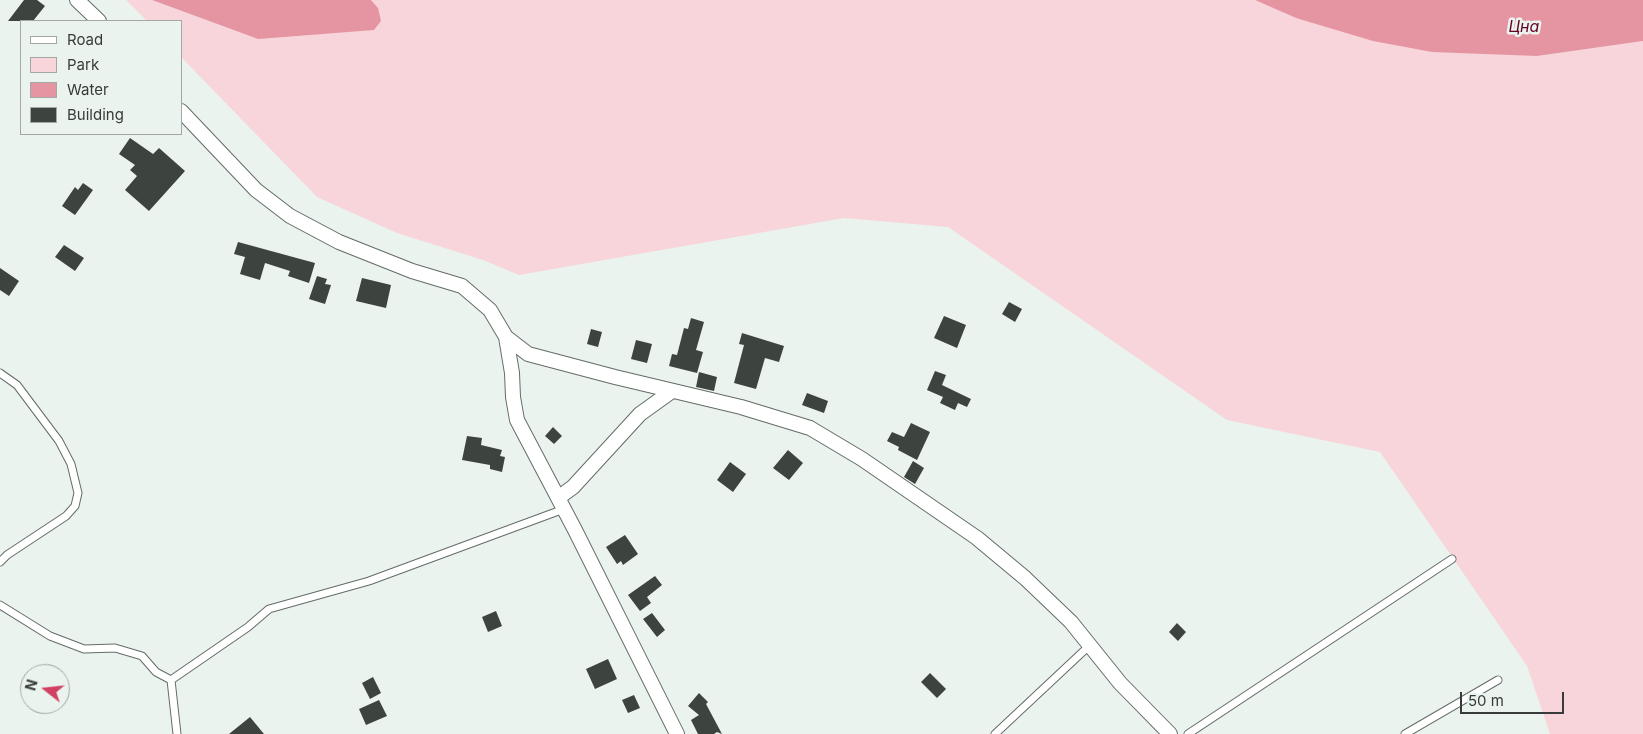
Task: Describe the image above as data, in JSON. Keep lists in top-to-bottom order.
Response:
{
  "water": ["Цна"],
  "legend": [
    "Road",
    "Park",
    "Water",
    "Building"
  ],
  "scale_bar": "50 m",
  "north": "left"
}
